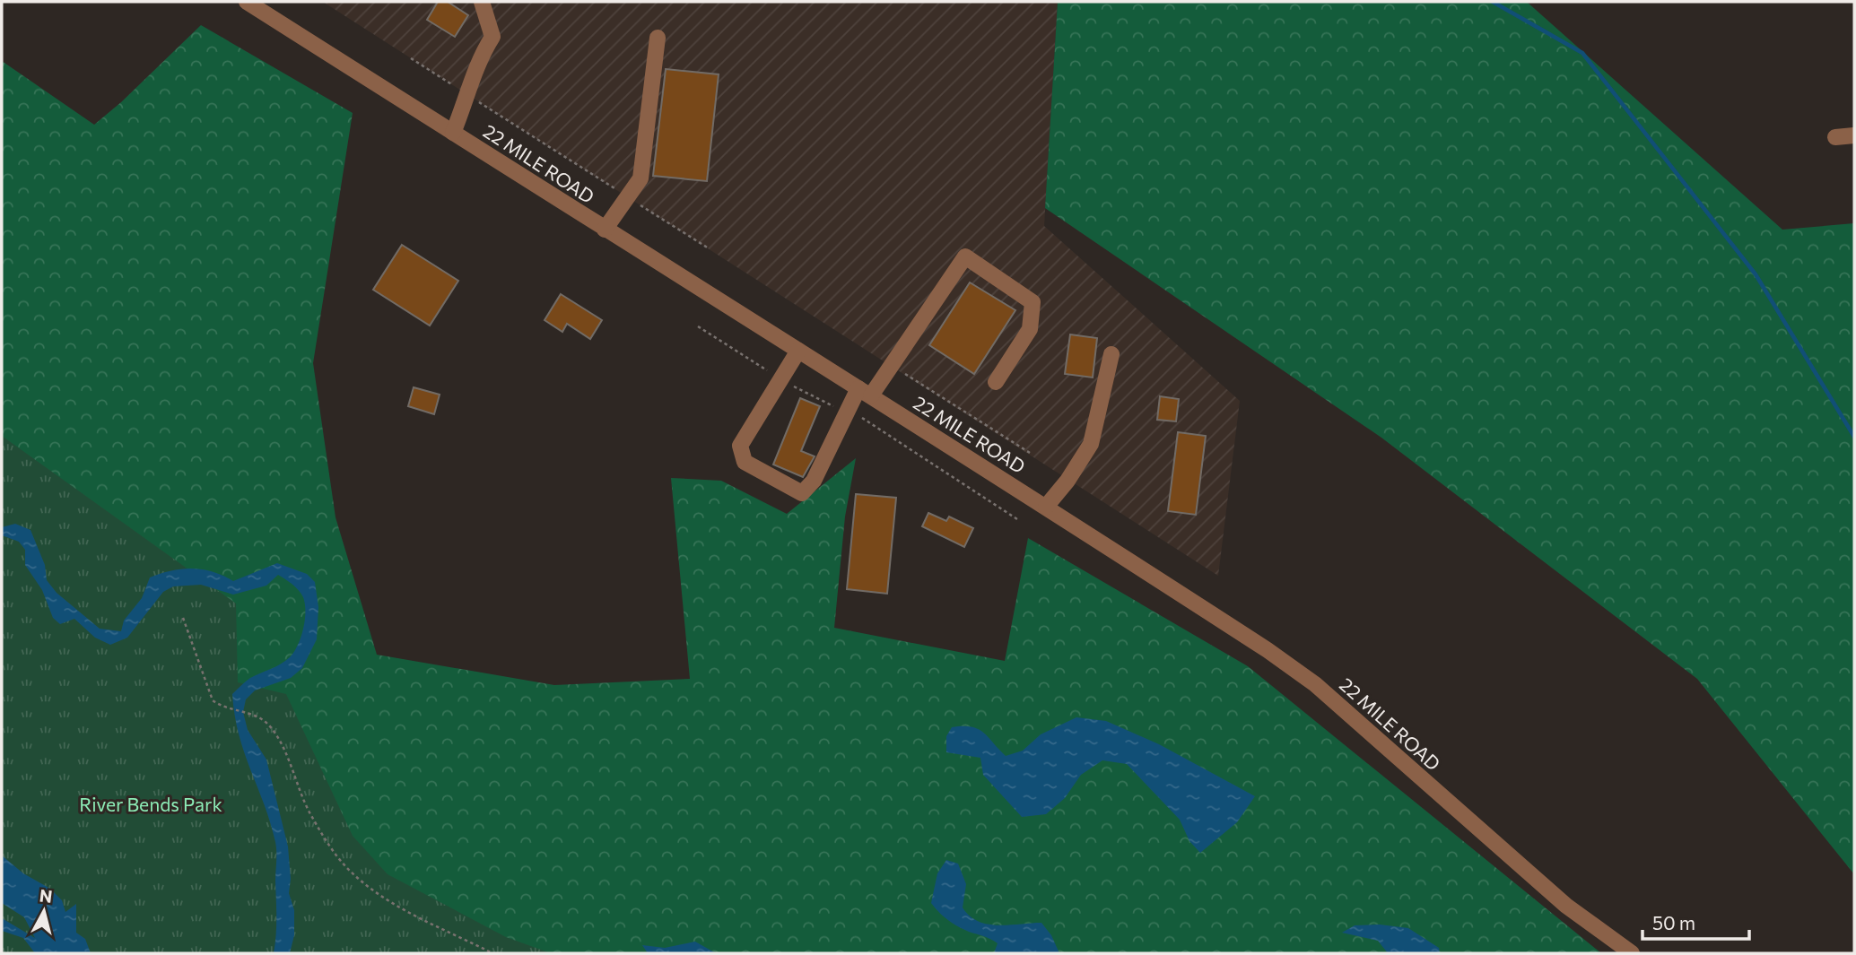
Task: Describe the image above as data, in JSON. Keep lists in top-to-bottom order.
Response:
{
  "streets": {
    "street": ["22 MILE ROAD"]
  },
  "parks": ["River Bends Park"],
  "scale_bar": "50 m",
  "north": "top"
}
